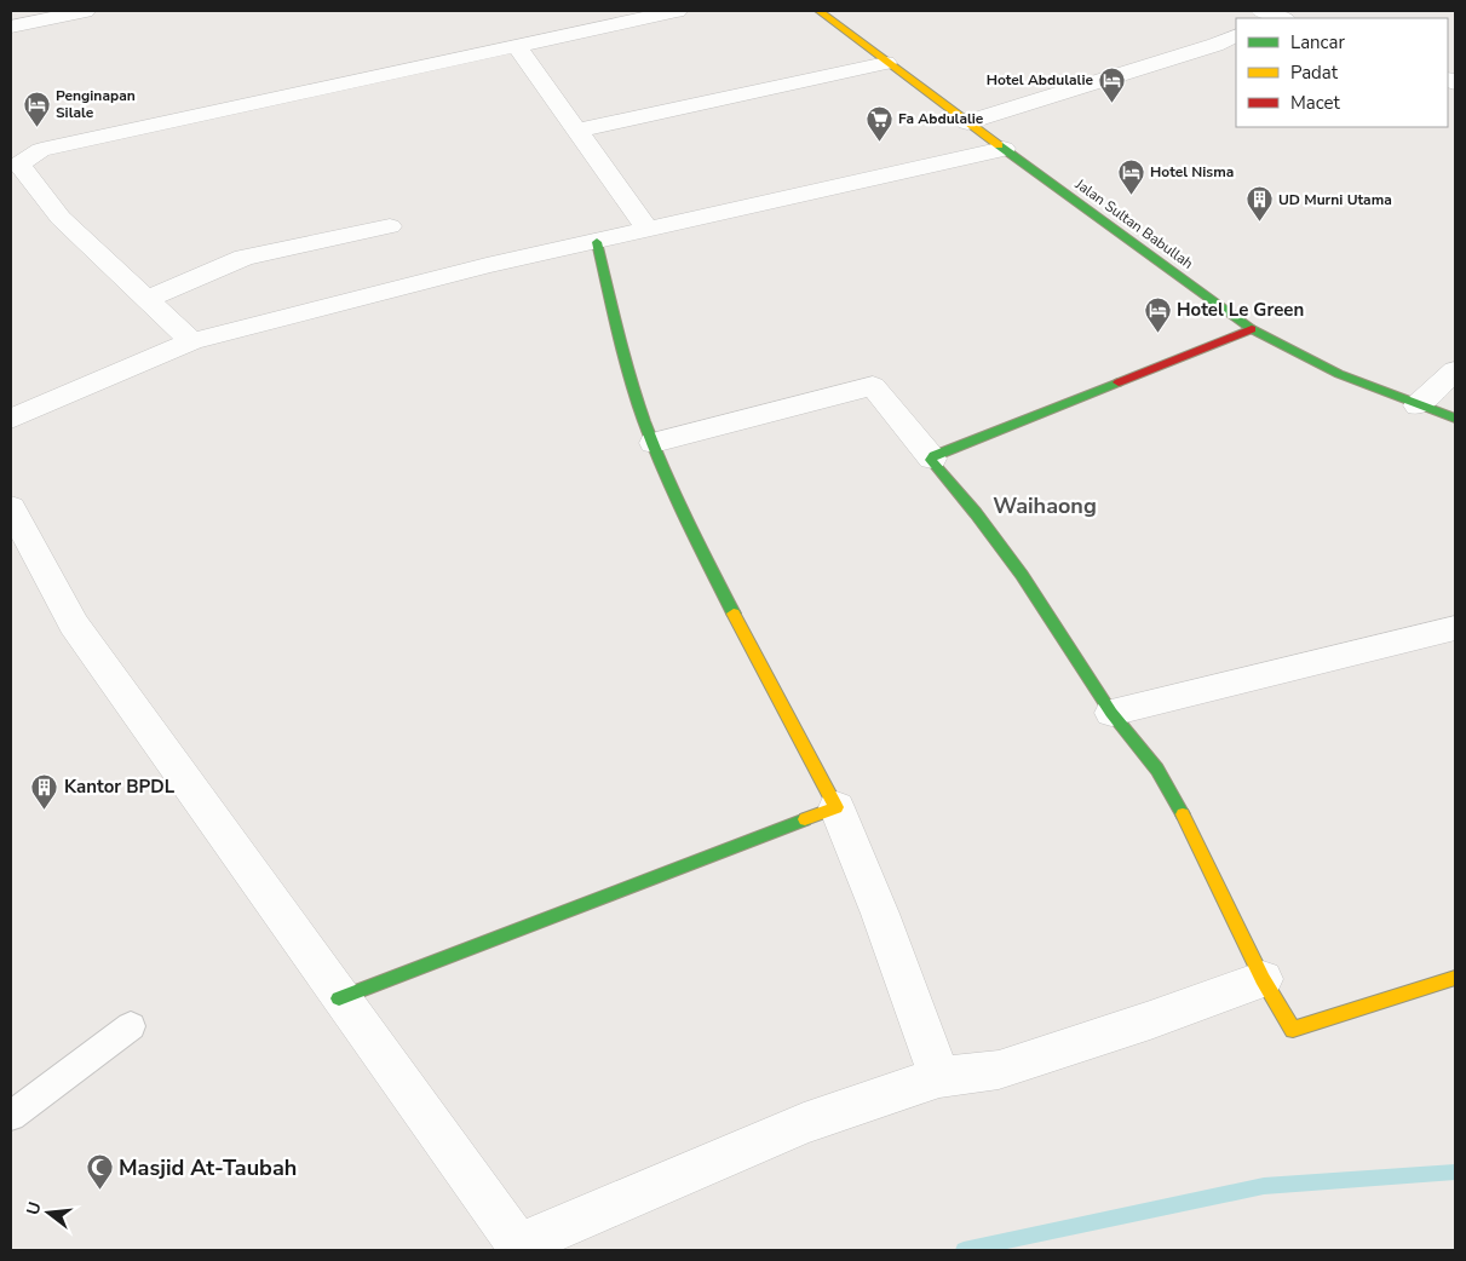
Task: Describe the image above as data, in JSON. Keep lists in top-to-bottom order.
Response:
{
  "streets": {
    "street": ["Jalan Sultan Babullah"]
  },
  "districts": ["Waihaong"],
  "places": {
    "hotel": [
      "Hotel Abdulalie",
      "Penginapan Silale",
      "Hotel Nisma",
      "Hotel Le Green"
    ],
    "supermarket": ["Fa Abdulalie"],
    "building": ["UD Murni Utama", "Kantor BPDL"],
    "mosque": ["Masjid At-Taubah"]
  },
  "legend": ["Lancar", "Padat", "Macet"],
  "north": "left"
}
